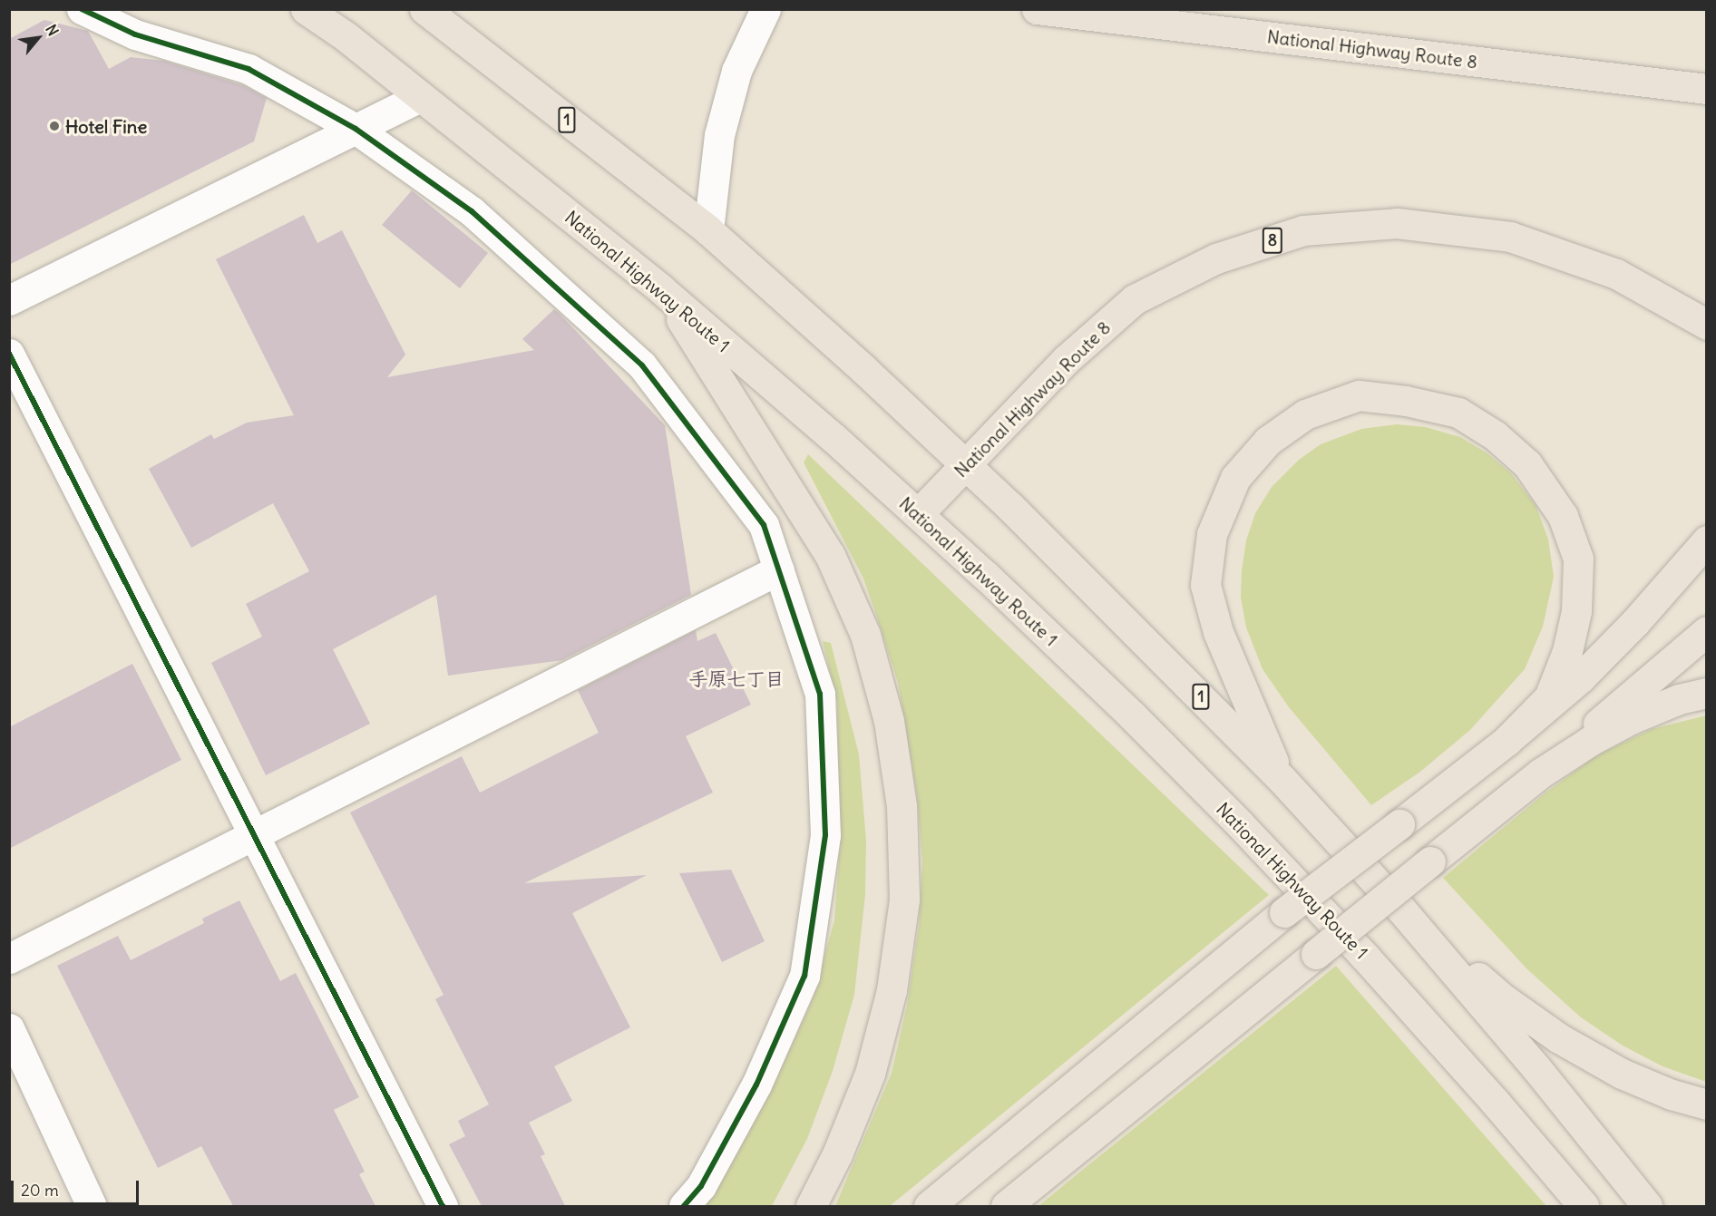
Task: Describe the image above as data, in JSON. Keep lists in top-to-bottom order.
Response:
{
  "streets": {
    "highway": [
      "National Highway Route 8",
      "1",
      "8",
      "National Highway Route 1"
    ]
  },
  "crossings": [
    ["National Highway Route 8", "1"],
    ["National Highway Route 8", "National Highway Route 1"]
  ],
  "districts": ["手原七丁目"],
  "places": ["Hotel Fine"],
  "scale_bar": "20 m",
  "north": "top right"
}
